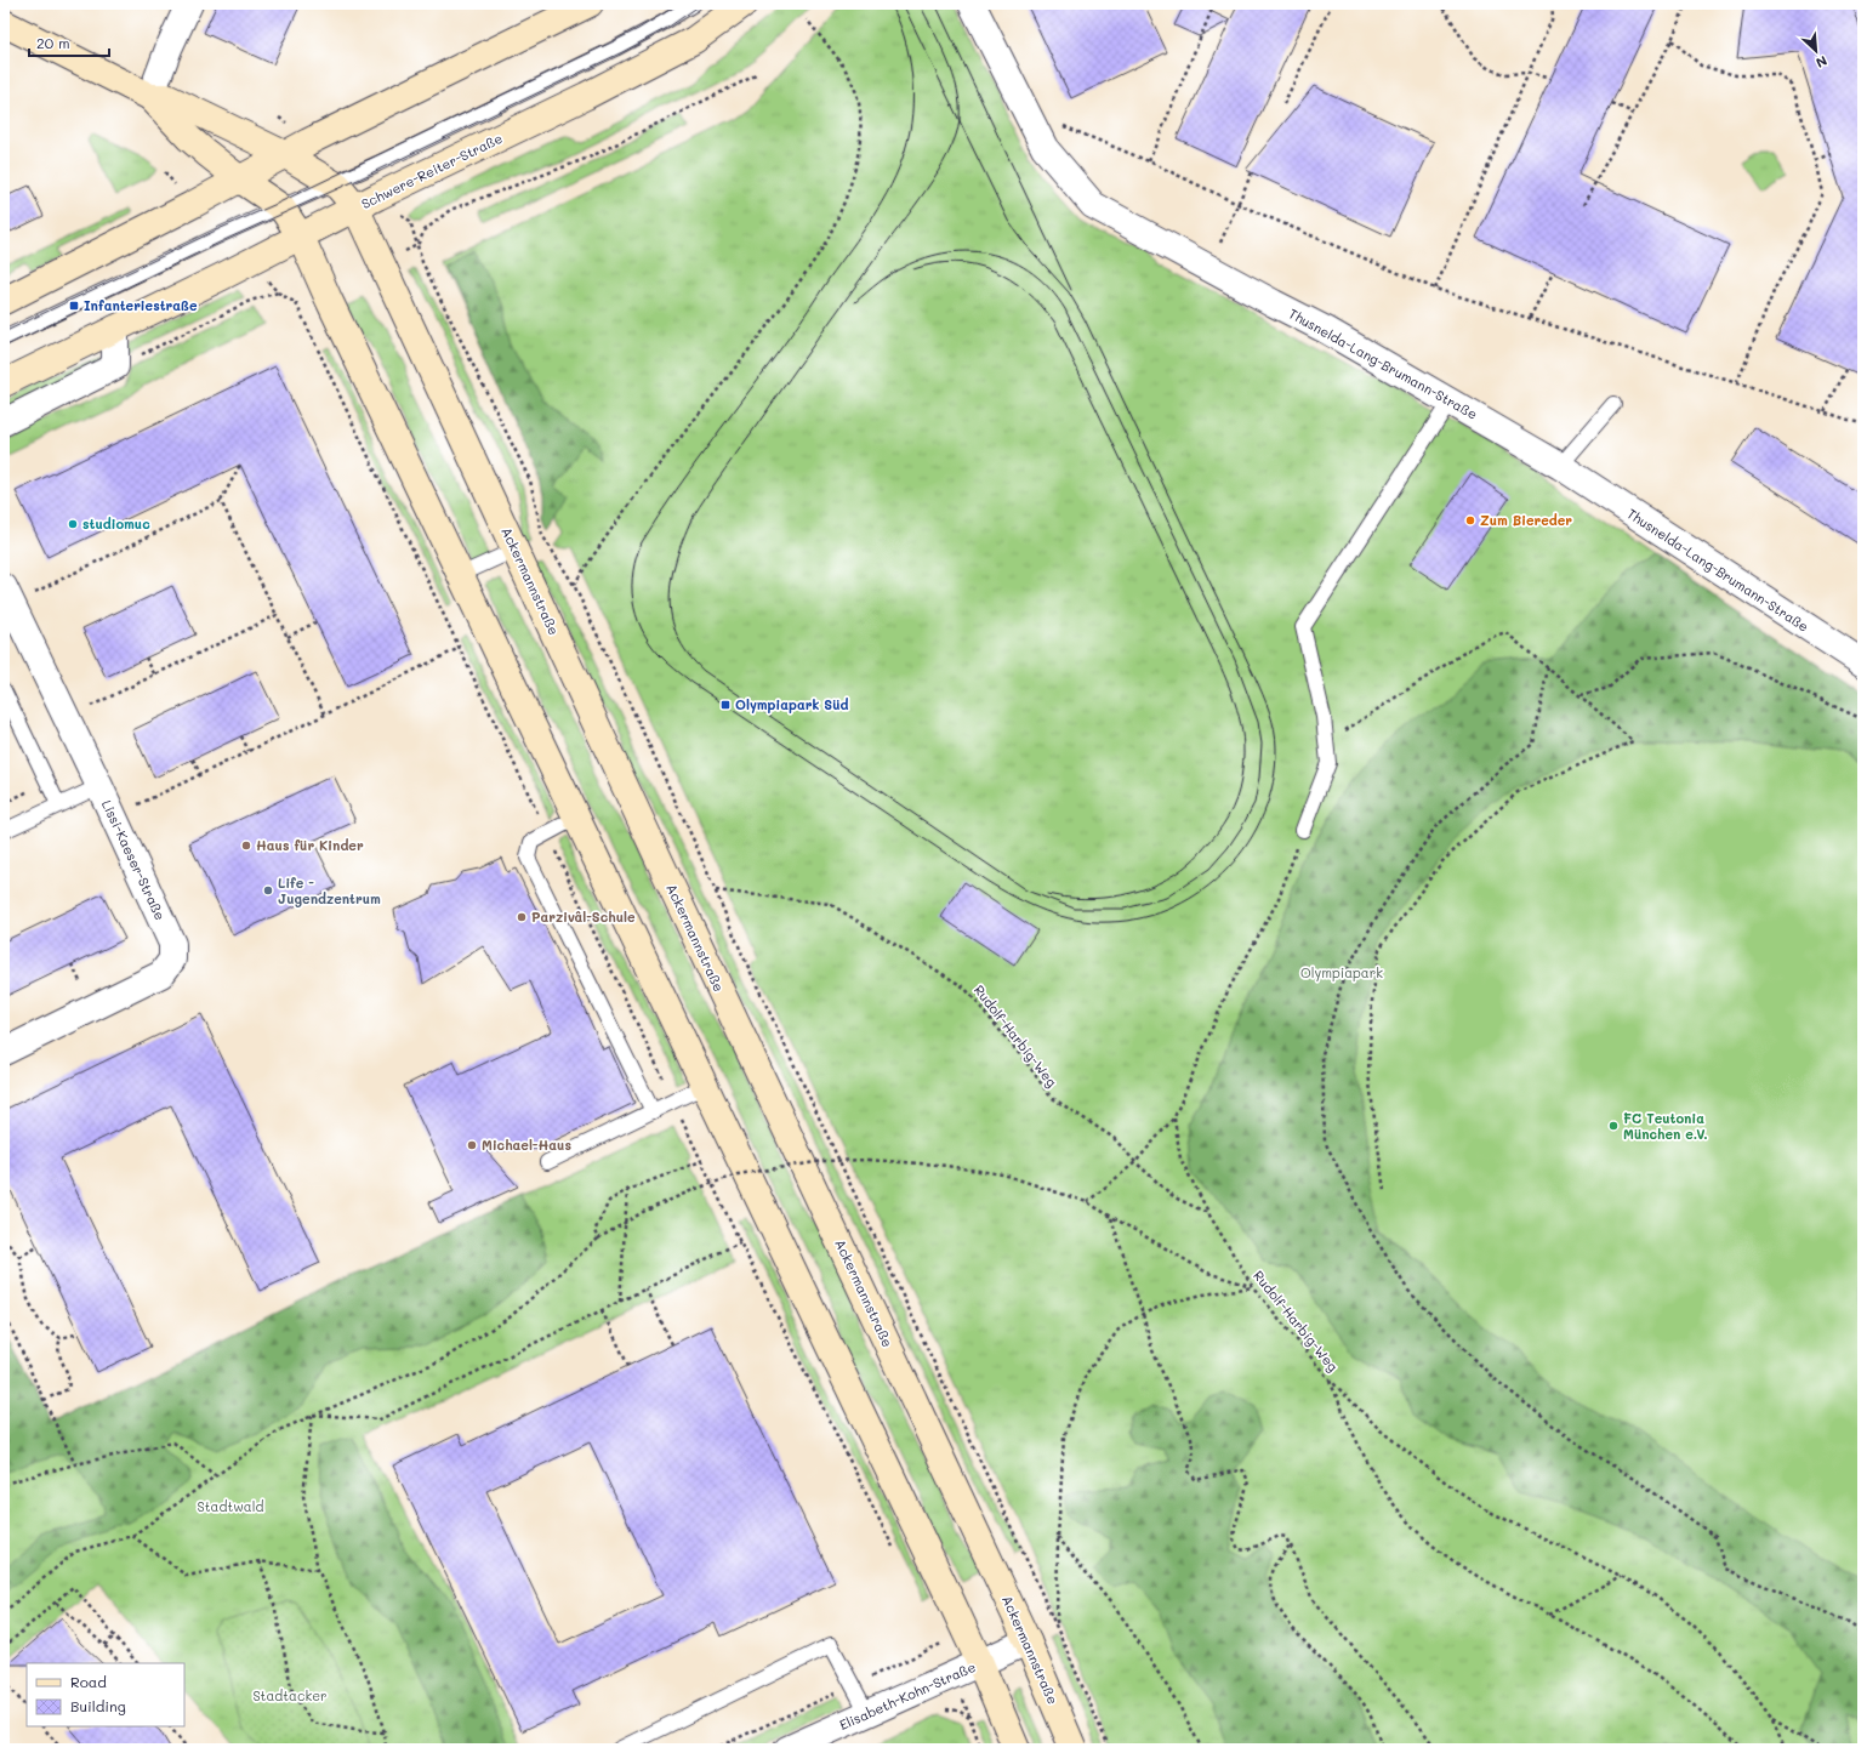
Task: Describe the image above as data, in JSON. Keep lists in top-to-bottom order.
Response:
{
  "streets": {
    "main road": ["Schwere-Reiter-Straße", "Ackermannstraße"],
    "street": ["Thusnelda-Lang-Brumann-Straße", "Lissi-Kaeser-Straße", "Elisabeth-Kohn-Straße"],
    "path": ["Rudolf-Harbig-Weg"]
  },
  "crossings": [
    ["Schwere-Reiter-Straße", "Ackermannstraße"],
    ["Ackermannstraße", "Elisabeth-Kohn-Straße"]
  ],
  "parks": ["Olympiapark", "Stadtwald", "Stadtacker"],
  "places": {
    "transit": ["Infanteriestraße", "Olympiapark Süd"],
    "other": [
      "Zum Biereder",
      "studiomuc",
      "Haus für Kinder",
      "Life - Jugendzentrum",
      "Parzivâl-Schule",
      "FC Teutonia München e.V.",
      "Michael-Haus"
    ]
  },
  "legend": ["Road", "Building"],
  "scale_bar": "20 m",
  "north": "bottom right"
}
